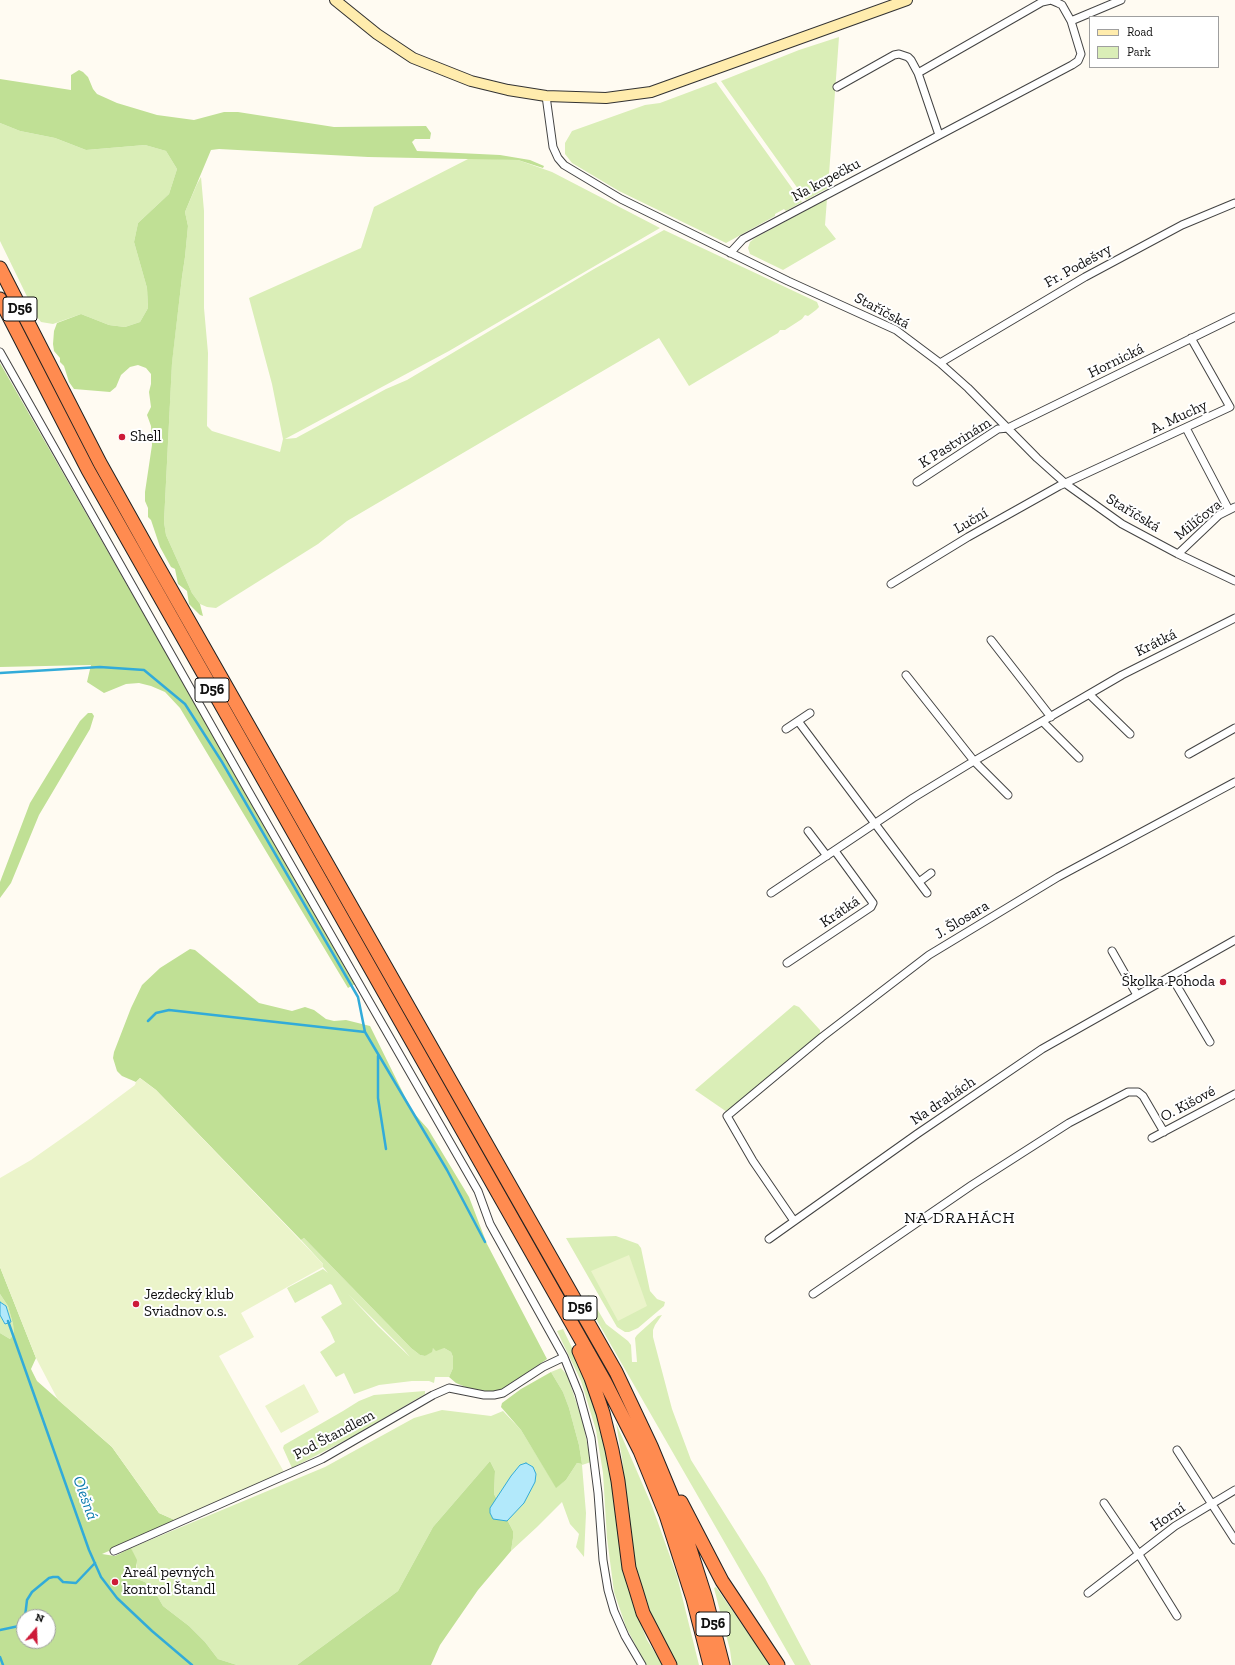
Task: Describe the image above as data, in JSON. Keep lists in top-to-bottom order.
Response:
{
  "streets": {
    "highway": ["D56"],
    "street": [
      "Na kopečku",
      "Fr. Podešvy",
      "Staříčská",
      "Hornická",
      "A. Muchy",
      "K Pastvinám",
      "Milíčova",
      "Luční",
      "Krátká",
      "J. Šlosara",
      "Na drahách",
      "O. Kišové",
      "Pod Štandlem",
      "Horní"
    ]
  },
  "crossings": [
    ["Na kopečku", "Staříčská"],
    ["Fr. Podešvy", "Staříčská"],
    ["Staříčská", "Hornická"],
    ["Staříčská", "A. Muchy"],
    ["Staříčská", "K Pastvinám"],
    ["Staříčská", "Milíčova"],
    ["Staříčská", "Luční"],
    ["Hornická", "A. Muchy"],
    ["Hornická", "K Pastvinám"],
    ["A. Muchy", "Luční"],
    ["J. Šlosara", "Na drahách"]
  ],
  "districts": ["NA DRAHÁCH"],
  "water": ["Olešná"],
  "places": [
    "Shell",
    "Školka Pohoda",
    "Jezdecký klub Sviadnov o.s.",
    "Areál pevných kontrol Štandl"
  ],
  "legend": ["Road", "Park"],
  "north": "top"
}
